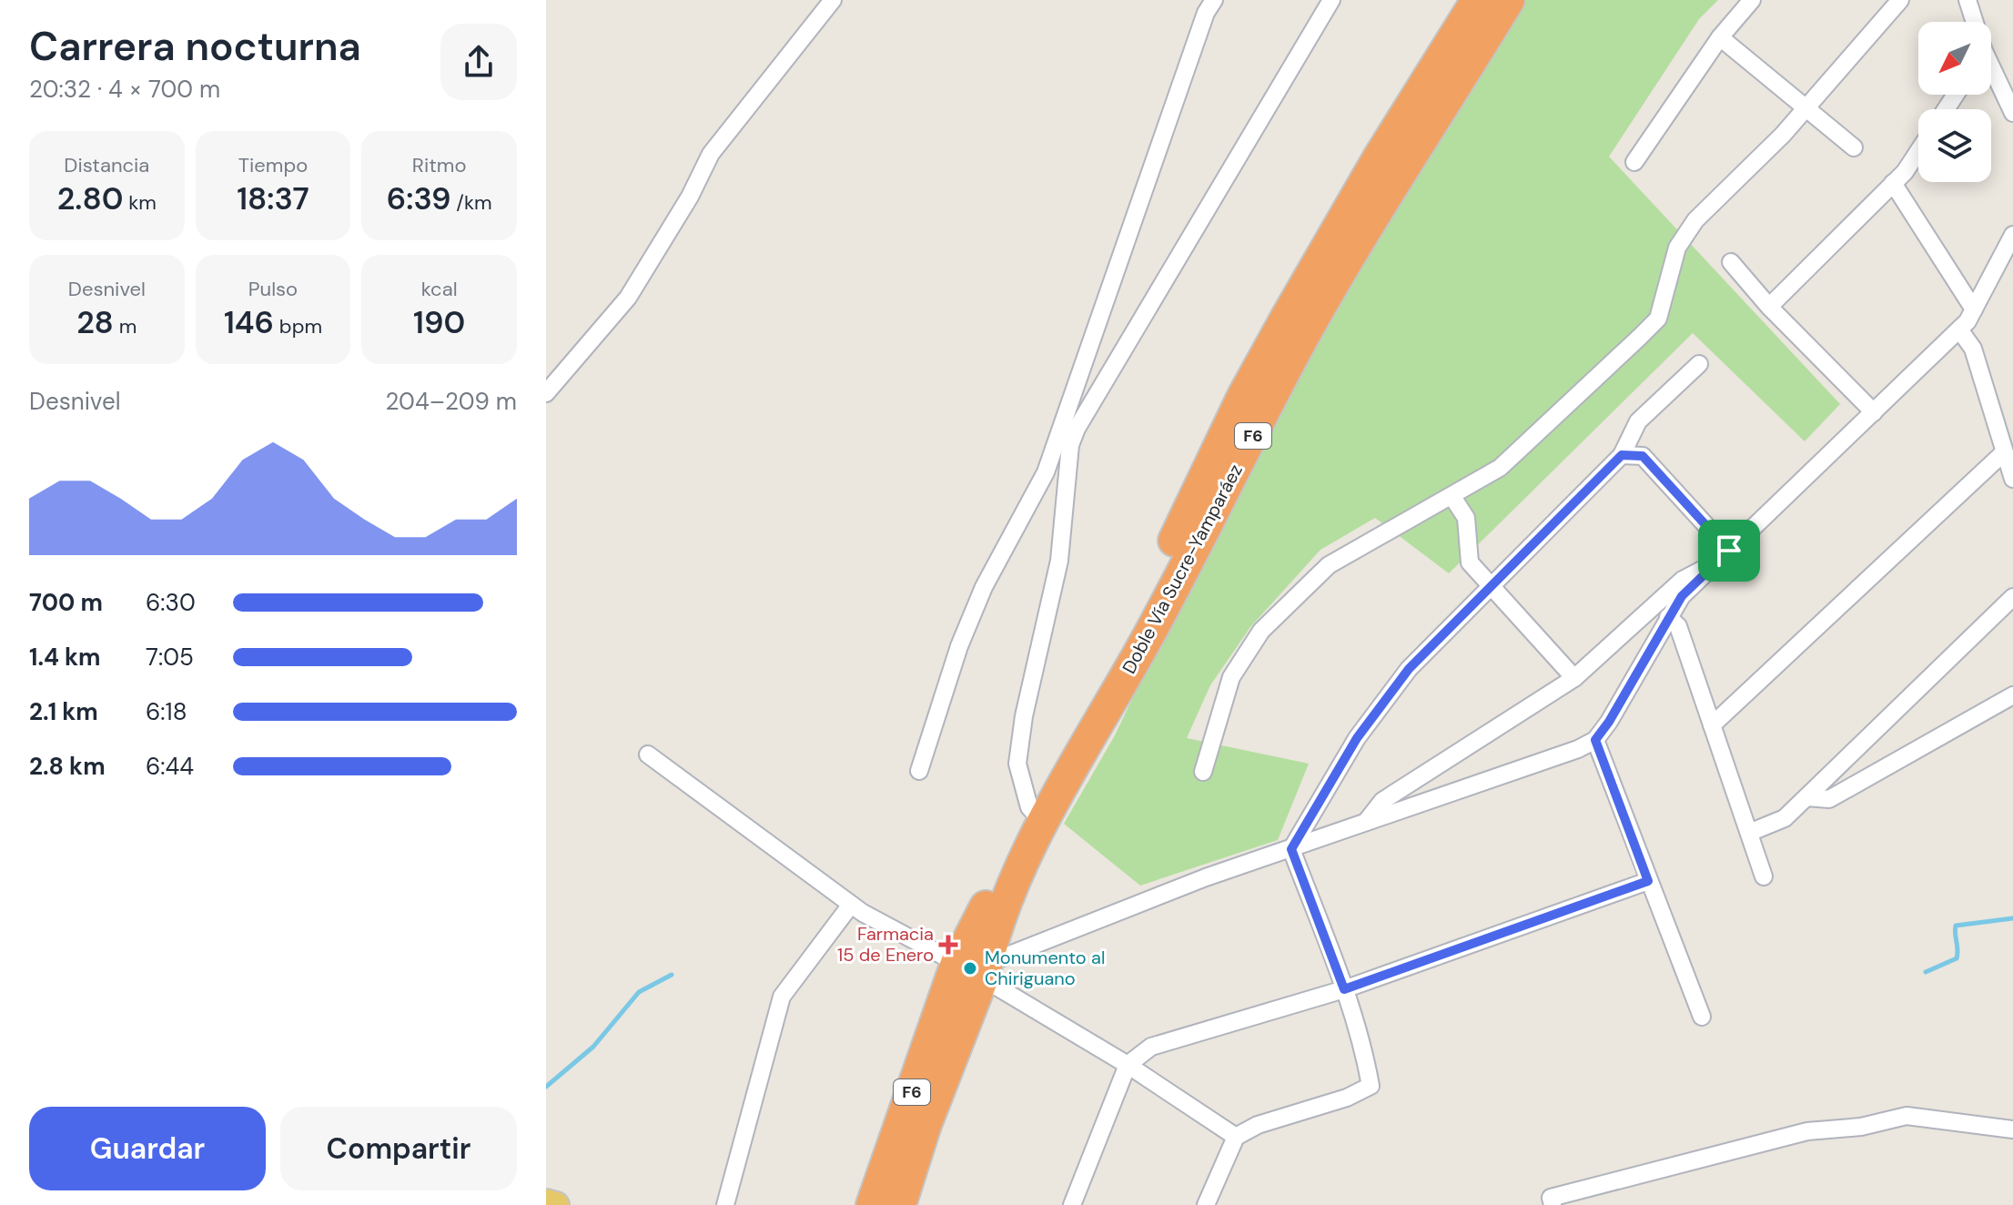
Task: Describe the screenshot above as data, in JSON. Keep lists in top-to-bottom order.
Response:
{
  "streets": {
    "highway": ["F6", "Doble Vía Sucre-Yamparáez"]
  },
  "places": {
    "health": ["Farmacia 15 de Enero"],
    "other": ["Monumento al Chiriguano"]
  },
  "north": "bottom left",
  "page": {
    "heading": ["Carrera nocturna", "20:32 · 4 × 700 m"],
    "stats": [
      ["Distancia", "2.80 km"],
      ["Tiempo", "18:37"],
      ["Ritmo", "6:39 /km"],
      ["Desnivel", "28 m"],
      ["Pulso", "146 bpm"],
      ["kcal", "190"]
    ],
    "chart": ["Desnivel", "204–209 m"],
    "list": [
      {
        "name": "700 m",
        "note": "6:30"
      },
      {
        "name": "1.4 km",
        "note": "7:05"
      },
      {
        "name": "2.1 km",
        "note": "6:18"
      },
      {
        "name": "2.8 km",
        "note": "6:44"
      }
    ],
    "buttons": ["Guardar", "Compartir"]
  }
}
